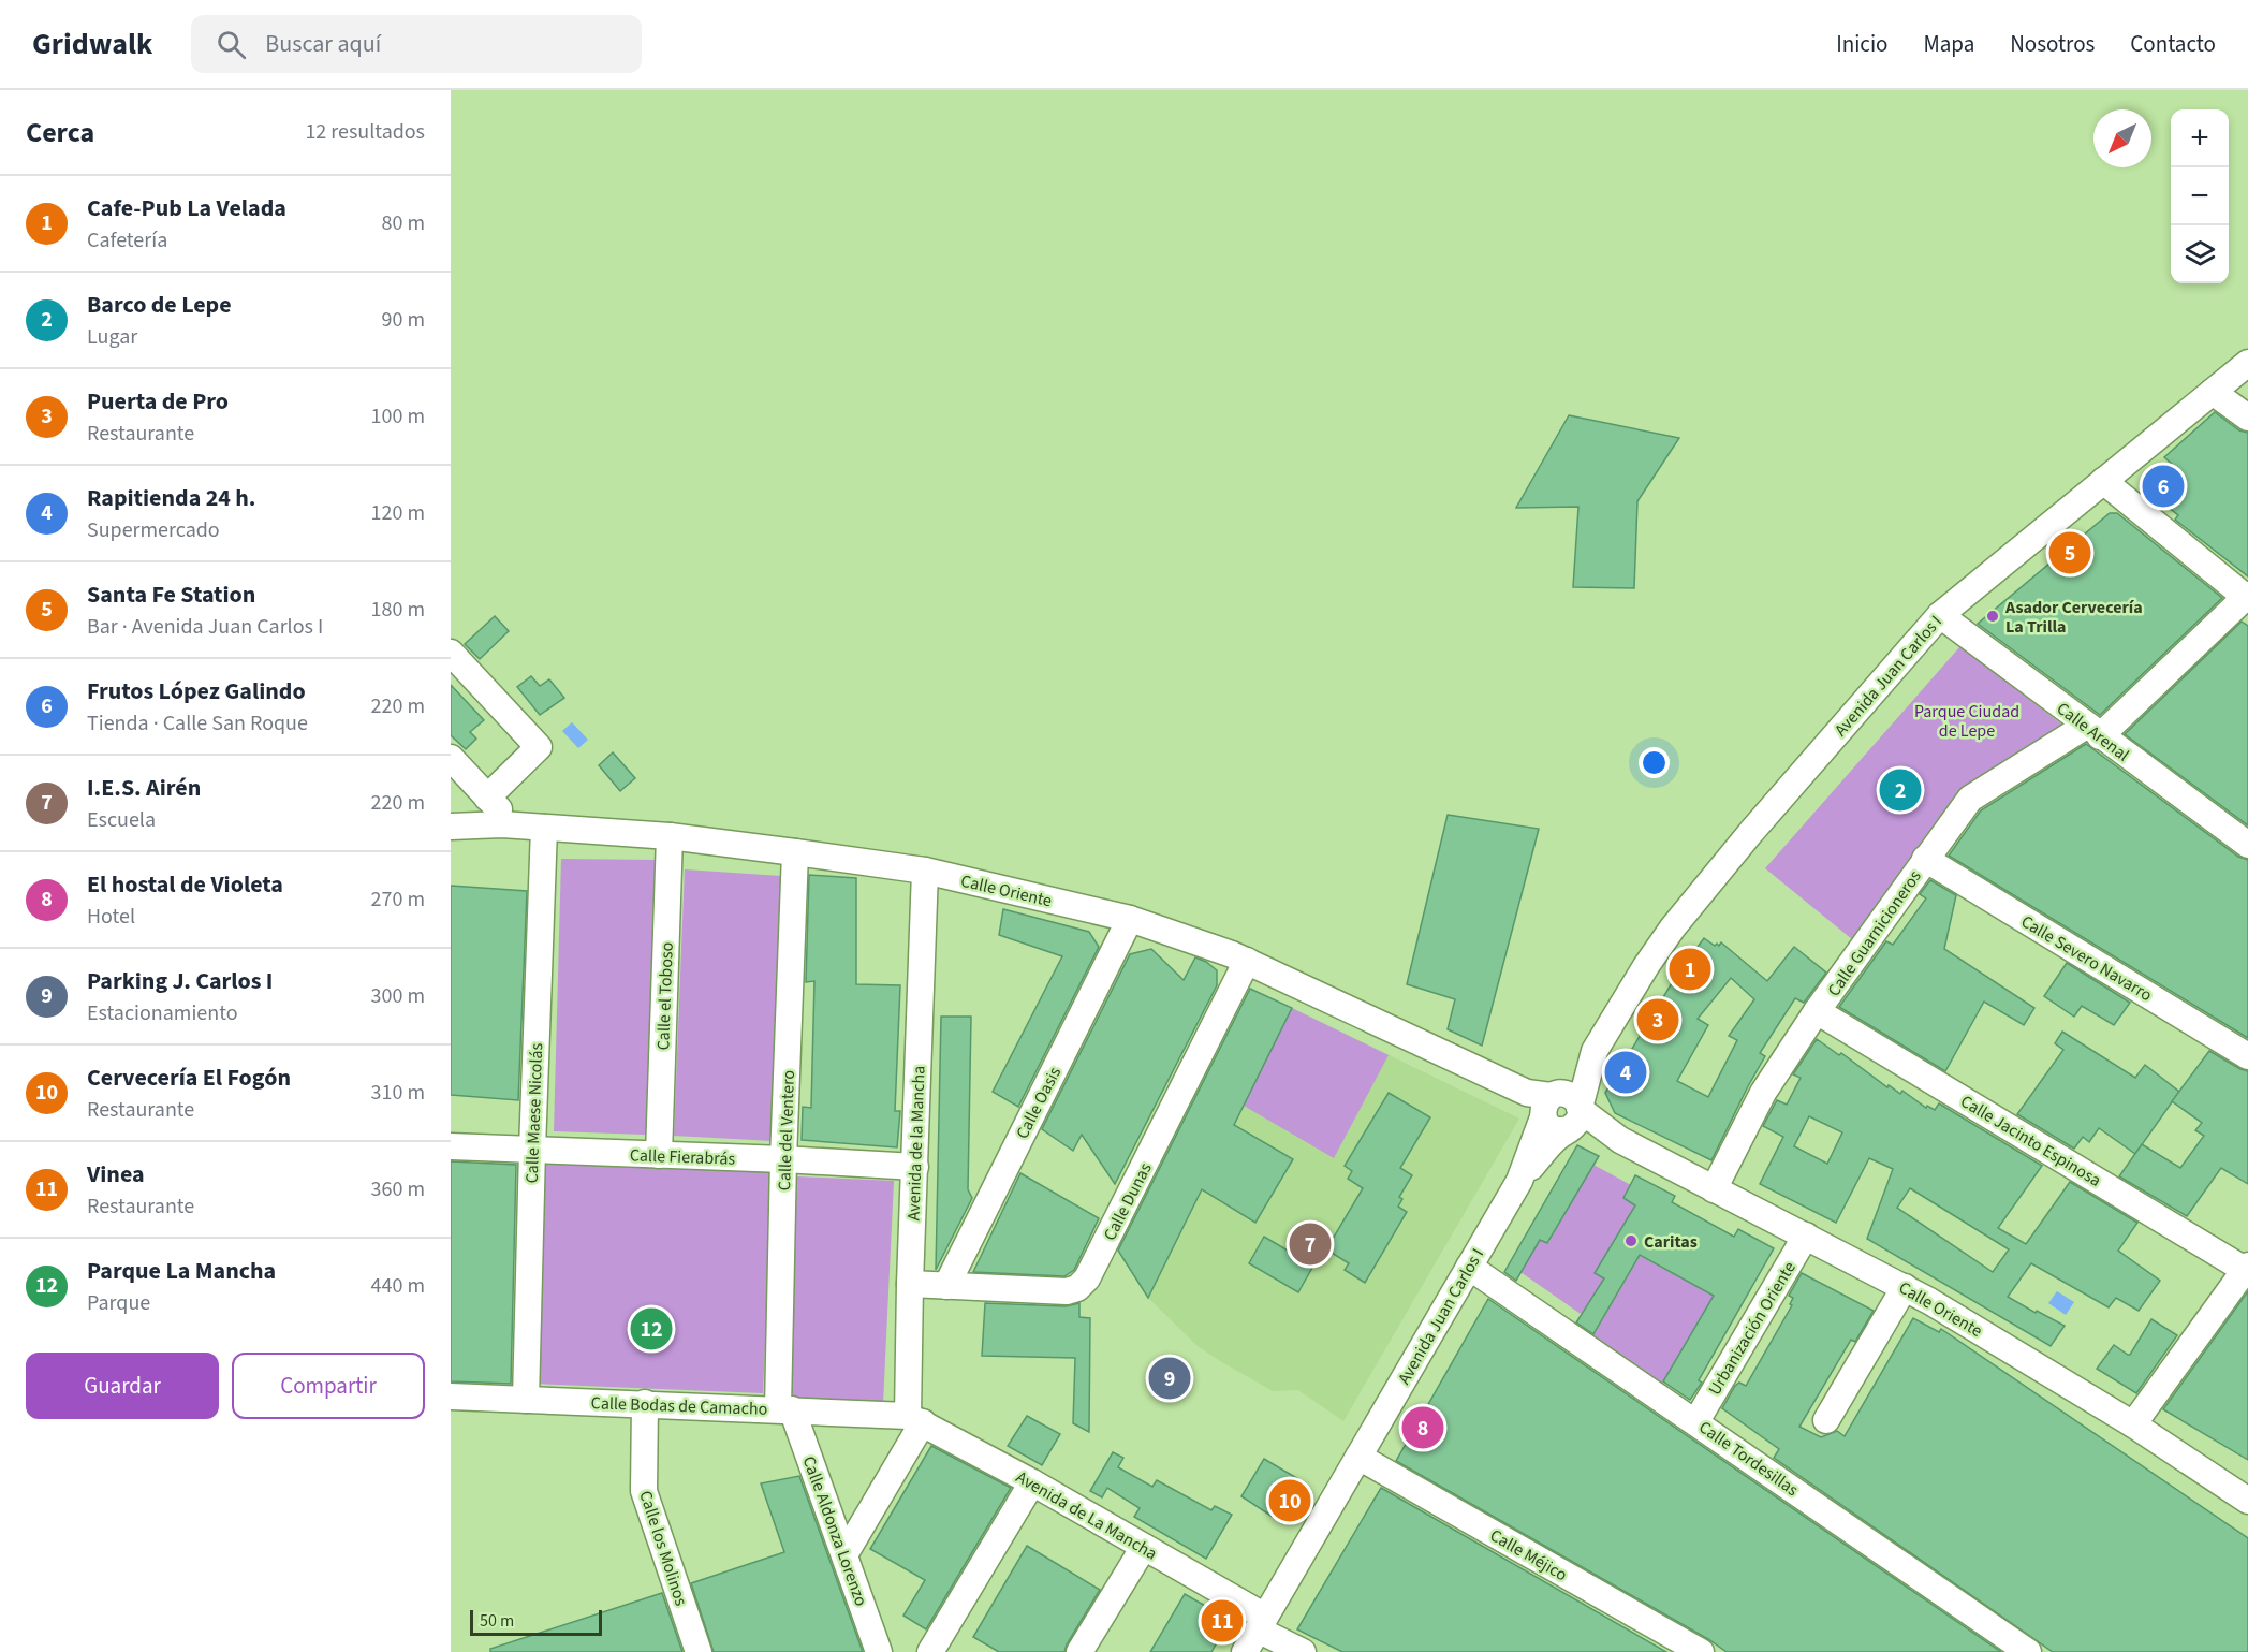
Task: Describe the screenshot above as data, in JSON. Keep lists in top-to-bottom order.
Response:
{
  "streets": {
    "street": [
      "Avenida Juan Carlos I",
      "Calle Arenal",
      "Calle Oriente",
      "Calle Guarnicioneros",
      "Calle Severo Navarro",
      "Calle el Toboso",
      "Calle Oasis",
      "Calle Maese Nicolás",
      "Calle del Ventero",
      "Calle Jacinto Espinosa",
      "Avenida de la Mancha",
      "Calle Fierabrás",
      "Calle Dunas",
      "Urbanización Oriente",
      "Calle Bodas de Camacho",
      "Calle Tordesillas",
      "Avenida de La Mancha",
      "Calle Aldonza Lorenzo",
      "Calle los Molinos",
      "Calle Méjico"
    ]
  },
  "crossings": [
    ["Avenida Juan Carlos I", "Calle Arenal"],
    ["Avenida Juan Carlos I", "Calle Tordesillas"],
    ["Avenida Juan Carlos I", "Avenida de La Mancha"],
    ["Avenida Juan Carlos I", "Calle Méjico"],
    ["Calle Arenal", "Calle Guarnicioneros"],
    ["Calle Oriente", "Calle Guarnicioneros"],
    ["Calle Oriente", "Calle el Toboso"],
    ["Calle Oriente", "Calle Oasis"],
    ["Calle Oriente", "Calle Maese Nicolás"],
    ["Calle Oriente", "Calle del Ventero"],
    ["Calle Oriente", "Avenida de la Mancha"],
    ["Calle Oriente", "Calle Dunas"],
    ["Calle Oriente", "Urbanización Oriente"],
    ["Calle Guarnicioneros", "Calle Severo Navarro"],
    ["Calle Guarnicioneros", "Calle Jacinto Espinosa"],
    ["Calle el Toboso", "Calle Fierabrás"],
    ["Calle Oasis", "Calle Dunas"],
    ["Calle Maese Nicolás", "Calle Fierabrás"],
    ["Calle Maese Nicolás", "Calle Bodas de Camacho"],
    ["Calle del Ventero", "Calle Fierabrás"],
    ["Calle del Ventero", "Calle Bodas de Camacho"],
    ["Calle del Ventero", "Calle Aldonza Lorenzo"],
    ["Avenida de la Mancha", "Calle Fierabrás"],
    ["Avenida de la Mancha", "Calle Dunas"],
    ["Avenida de la Mancha", "Calle Bodas de Camacho"],
    ["Avenida de la Mancha", "Avenida de La Mancha"],
    ["Urbanización Oriente", "Calle Tordesillas"],
    ["Calle Bodas de Camacho", "Avenida de La Mancha"],
    ["Calle Bodas de Camacho", "Calle Aldonza Lorenzo"],
    ["Calle Bodas de Camacho", "Calle los Molinos"]
  ],
  "parks": ["Parque Ciudad de Lepe"],
  "places": ["Asador Cervecería La Trilla", "Caritas"],
  "scale_bar": "50 m",
  "north": "bottom left",
  "page": {
    "header": "Gridwalk",
    "search": "Buscar aquí",
    "nav": [
      "Inicio",
      "Mapa",
      "Nosotros",
      "Contacto"
    ],
    "heading": ["Cerca", "12 resultados"],
    "map_buttons": ["+", "−"],
    "list": [
      {
        "mark": "1",
        "name": "Cafe-Pub La Velada",
        "note": "Cafetería",
        "value": "80 m"
      },
      {
        "mark": "2",
        "name": "Barco de Lepe",
        "note": "Lugar",
        "value": "90 m"
      },
      {
        "mark": "3",
        "name": "Puerta de Pro",
        "note": "Restaurante",
        "value": "100 m"
      },
      {
        "mark": "4",
        "name": "Rapitienda 24 h.",
        "note": "Supermercado",
        "value": "120 m"
      },
      {
        "mark": "5",
        "name": "Santa Fe Station",
        "note": "Bar · Avenida Juan Carlos I",
        "value": "180 m"
      },
      {
        "mark": "6",
        "name": "Frutos López Galindo",
        "note": "Tienda · Calle San Roque",
        "value": "220 m"
      },
      {
        "mark": "7",
        "name": "I.E.S. Airén",
        "note": "Escuela",
        "value": "220 m"
      },
      {
        "mark": "8",
        "name": "El hostal de Violeta",
        "note": "Hotel",
        "value": "270 m"
      },
      {
        "mark": "9",
        "name": "Parking J. Carlos I",
        "note": "Estacionamiento",
        "value": "300 m"
      },
      {
        "mark": "10",
        "name": "Cervecería El Fogón",
        "note": "Restaurante",
        "value": "310 m"
      },
      {
        "mark": "11",
        "name": "Vinea",
        "note": "Restaurante",
        "value": "360 m"
      },
      {
        "mark": "12",
        "name": "Parque La Mancha",
        "note": "Parque",
        "value": "440 m"
      }
    ],
    "pins": [
      "6",
      "5",
      "2",
      "1",
      "3",
      "4",
      "7",
      "12",
      "9",
      "8",
      "10",
      "11"
    ],
    "buttons": ["Guardar", "Compartir"],
    "scale": "50 m"
  }
}
